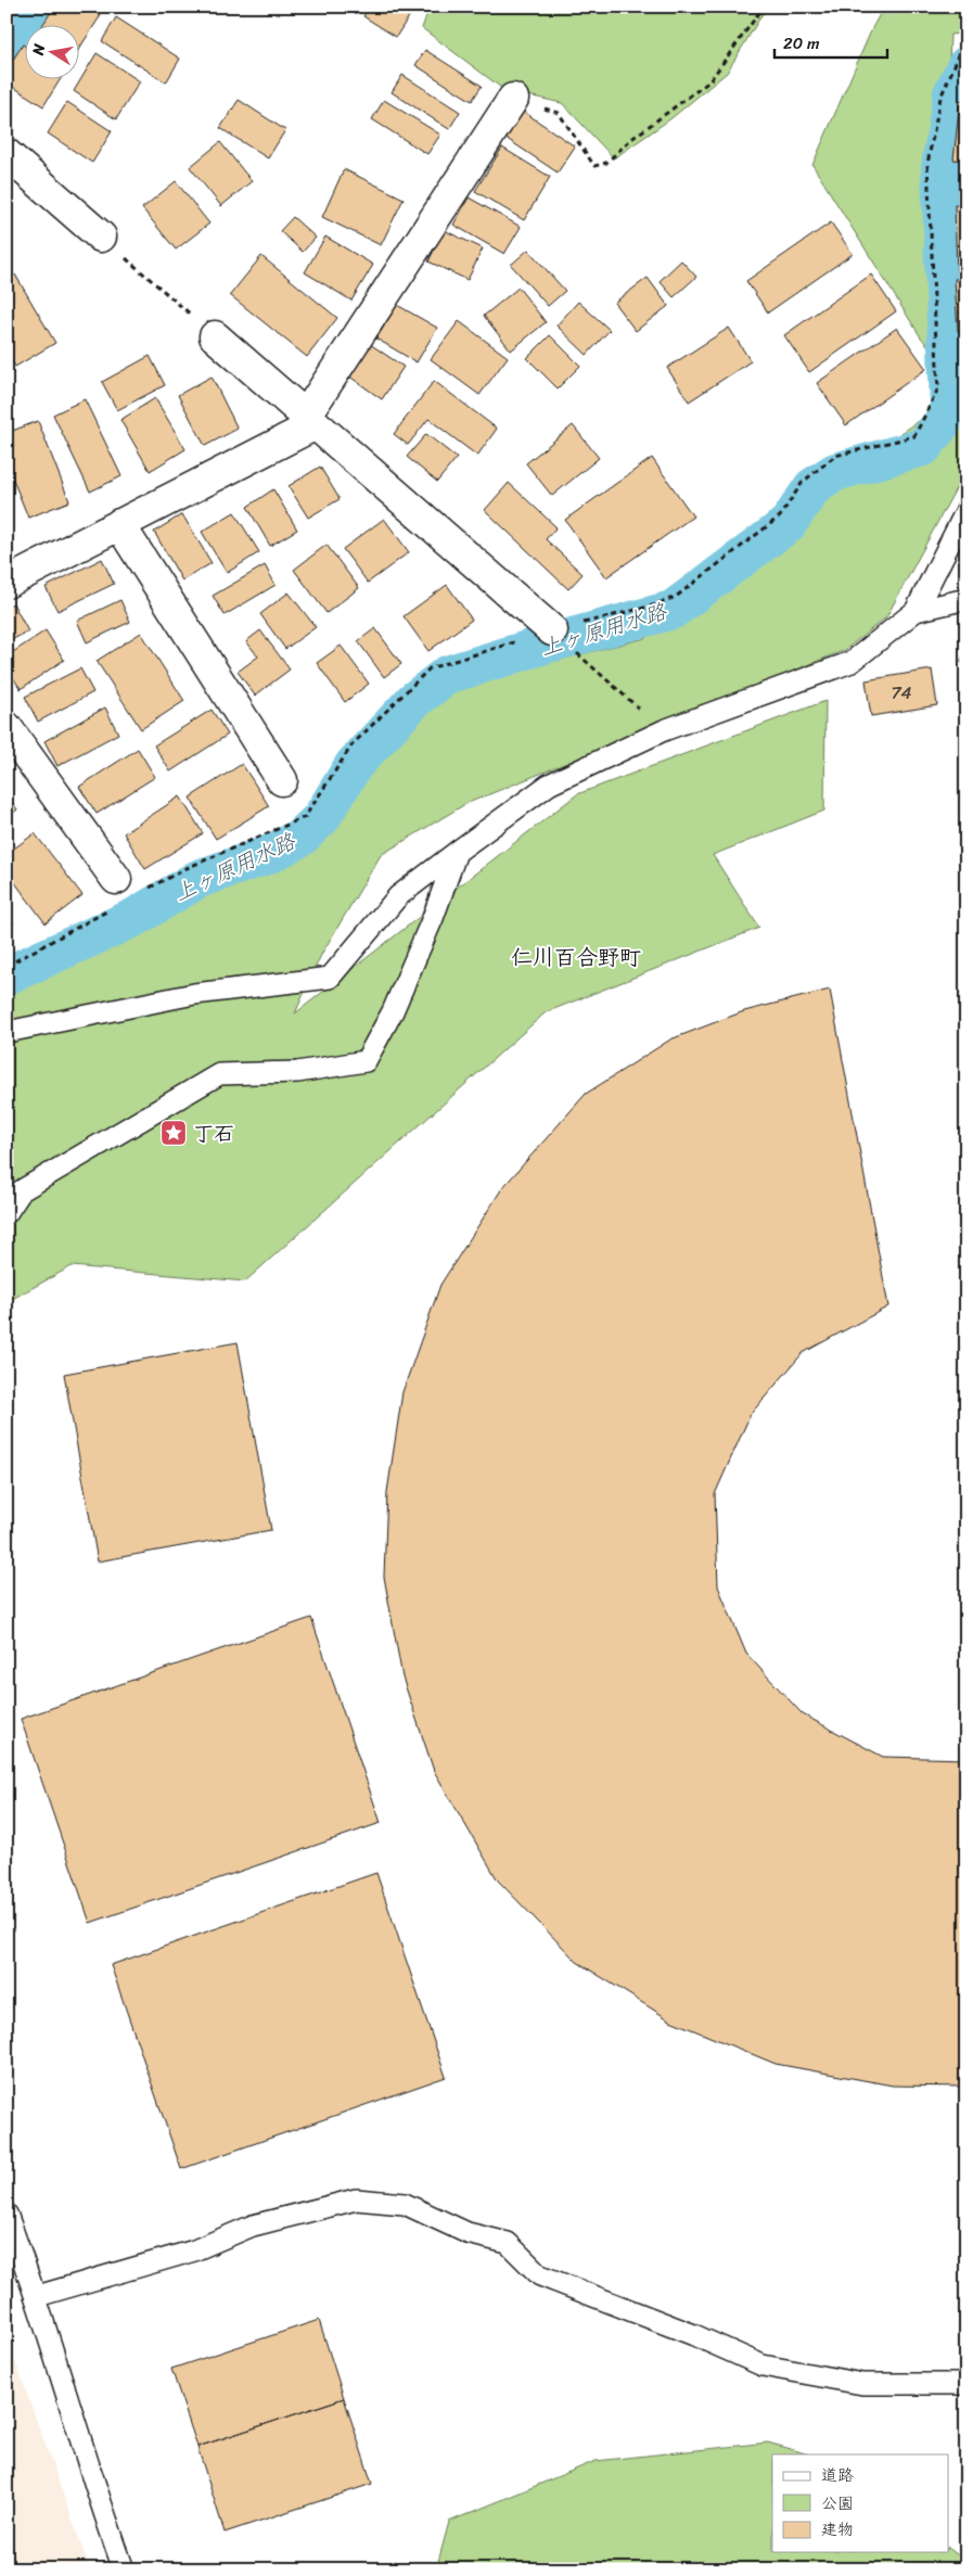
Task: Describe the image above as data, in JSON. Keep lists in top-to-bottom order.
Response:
{
  "districts": ["仁川百合野町"],
  "water": ["上ヶ原用水路"],
  "places": {
    "place": ["丁石"]
  },
  "house_numbers": ["74"],
  "legend": ["道路", "公園", "建物"],
  "scale_bar": "20 m",
  "north": "left"
}
